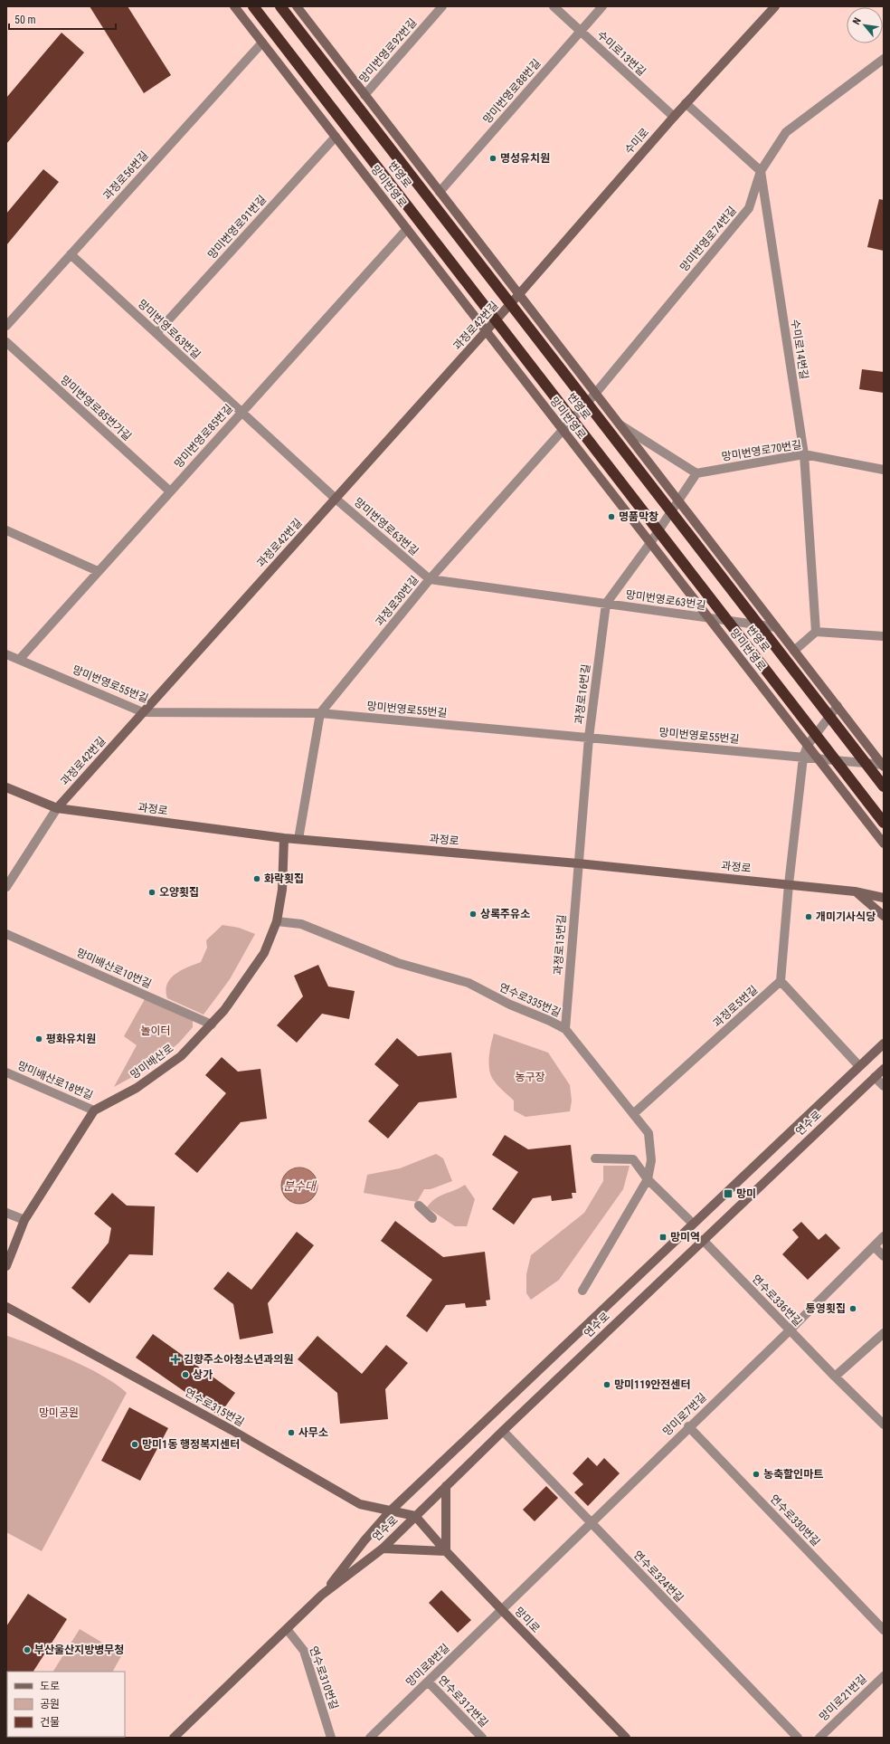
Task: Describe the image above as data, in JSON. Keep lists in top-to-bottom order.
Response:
{
  "streets": {
    "highway": ["번영로"],
    "street": [
      "망미번영로92번길",
      "수미로13번길",
      "망미번영로88번길",
      "수미로",
      "과정로56번길",
      "망미번영로",
      "망미번영로91번길",
      "망미번영로74번길",
      "과정로42번길",
      "망미번영로63번길",
      "수미로14번길",
      "망미번영로85번가길",
      "망미번영로85번길",
      "망미번영로70번길",
      "과정로30번길",
      "망미번영로55번길",
      "과정로16번길",
      "과정로",
      "과정로15번길",
      "망미배산로10번길",
      "연수로335번길",
      "과정로5번길",
      "망미배산로",
      "망미배산로18번길",
      "연수로",
      "연수로336번길",
      "연수로315번길",
      "망미로7번길",
      "연수로330번길",
      "연수로324번길",
      "망미로",
      "망미로8번길",
      "연수로310번길",
      "망미로21번길",
      "연수로312번길"
    ]
  },
  "crossings": [
    ["수미로13번길", "망미번영로88번길"],
    ["수미로13번길", "수미로"],
    ["수미로", "과정로42번길"],
    ["과정로56번길", "망미번영로"],
    ["과정로56번길", "망미번영로63번길"],
    ["망미번영로", "망미번영로91번길"],
    ["망미번영로", "과정로42번길"],
    ["망미번영로", "망미번영로63번길"],
    ["망미번영로", "망미번영로85번길"],
    ["망미번영로", "과정로30번길"],
    ["망미번영로", "망미번영로55번길"],
    ["망미번영로", "과정로16번길"],
    ["망미번영로91번길", "망미번영로63번길"],
    ["망미번영로74번길", "수미로14번길"],
    ["망미번영로74번길", "과정로30번길"],
    ["과정로42번길", "망미번영로63번길"],
    ["과정로42번길", "망미번영로55번길"],
    ["과정로42번길", "과정로"],
    ["망미번영로63번길", "망미번영로85번길"],
    ["망미번영로63번길", "과정로30번길"],
    ["망미번영로63번길", "과정로16번길"],
    ["수미로14번길", "망미번영로70번길"],
    ["망미번영로85번가길", "망미번영로85번길"],
    ["망미번영로85번길", "망미번영로55번길"],
    ["과정로30번길", "망미번영로55번길"],
    ["과정로30번길", "과정로"],
    ["망미번영로55번길", "과정로16번길"],
    ["과정로16번길", "과정로"],
    ["과정로16번길", "과정로15번길"],
    ["과정로", "과정로15번길"],
    ["과정로", "망미배산로"],
    ["과정로15번길", "연수로335번길"],
    ["망미배산로10번길", "망미배산로"],
    ["연수로335번길", "과정로5번길"],
    ["연수로335번길", "망미배산로"],
    ["망미배산로", "망미배산로18번길"],
    ["연수로", "연수로336번길"],
    ["연수로", "연수로315번길"],
    ["연수로", "연수로324번길"],
    ["연수로", "망미로"],
    ["연수로", "연수로310번길"],
    ["연수로336번길", "망미로7번길"],
    ["연수로315번길", "망미로"],
    ["망미로7번길", "연수로330번길"],
    ["망미로7번길", "연수로324번길"],
    ["망미로7번길", "망미로"],
    ["망미로7번길", "망미로8번길"],
    ["망미로", "망미로8번길"],
    ["망미로8번길", "연수로312번길"]
  ],
  "water": ["분수대"],
  "parks": ["놀이터", "농구장", "망미공원"],
  "places": {
    "other": [
      "명성유치원",
      "명품막창",
      "화락횟집",
      "오양횟집",
      "상록주유소",
      "개미기사식당",
      "평화유치원",
      "통영횟집",
      "상가",
      "망미119안전센터",
      "사무소",
      "망미1동 행정복지센터",
      "농축할인마트",
      "부산울산지방병무청"
    ],
    "transit": ["망미", "망미역"],
    "health": ["김향주소아청소년과의원"]
  },
  "legend": ["도로", "공원", "건물"],
  "scale_bar": "50 m",
  "north": "top left"
}
